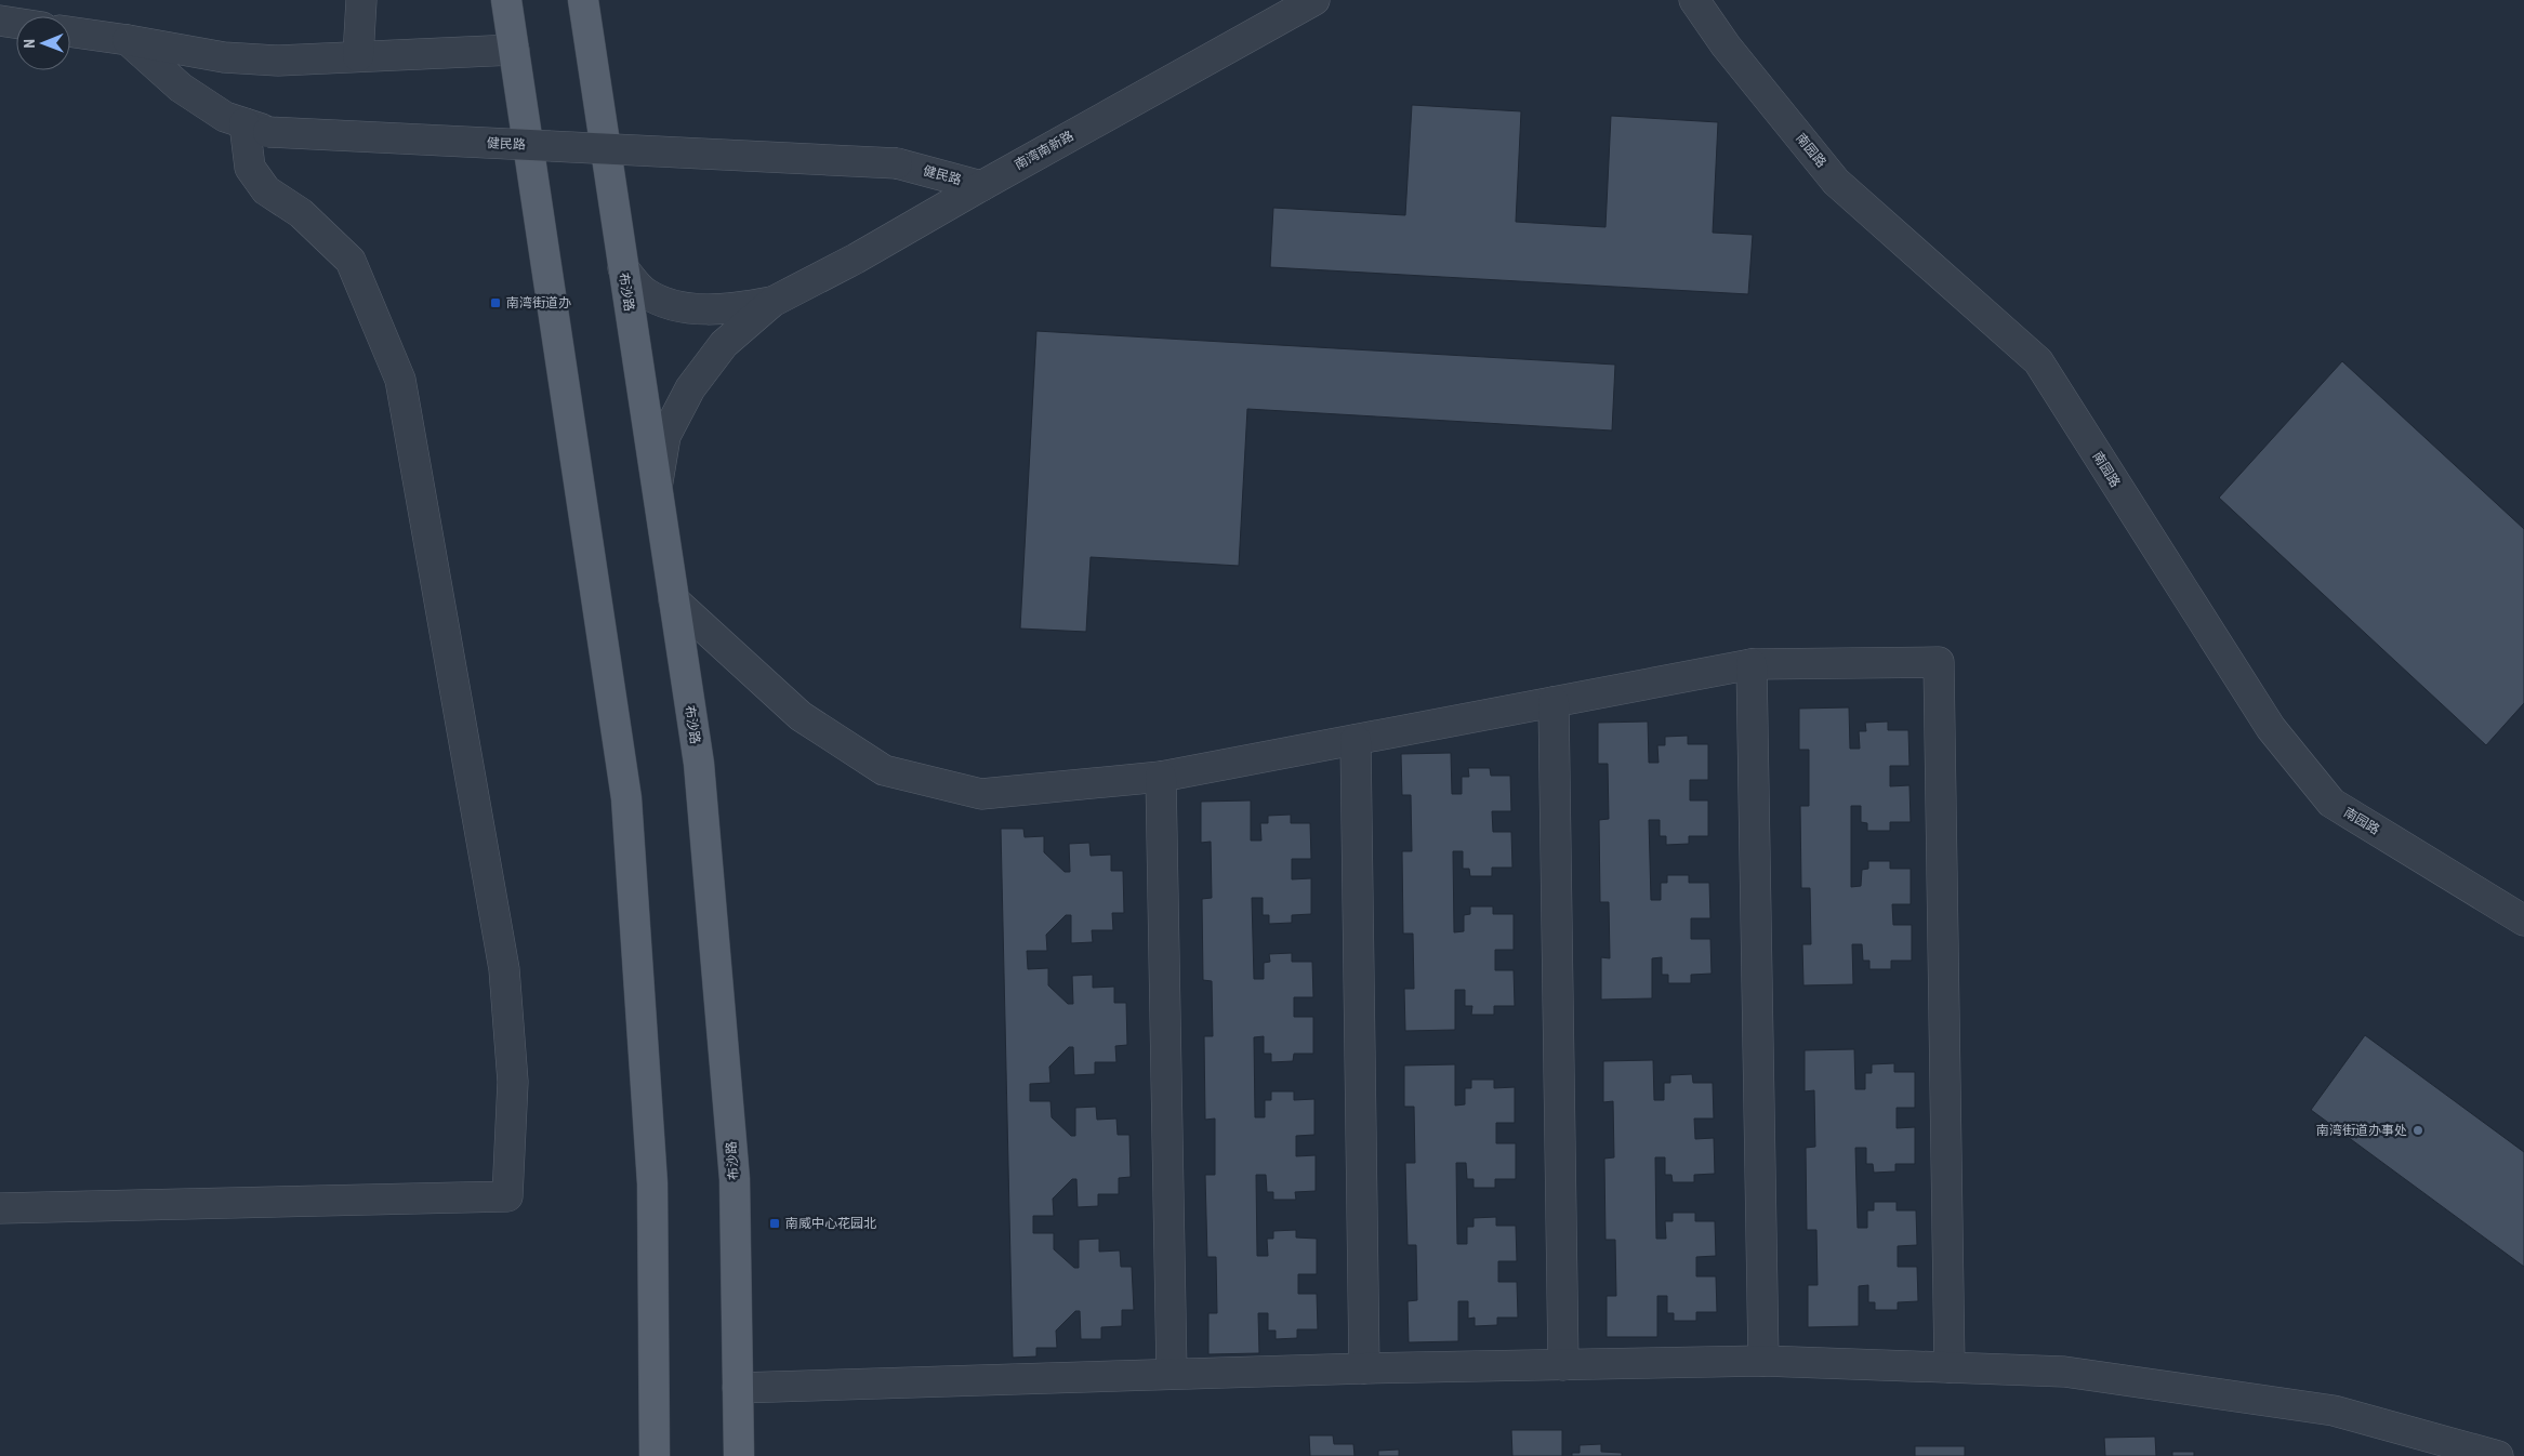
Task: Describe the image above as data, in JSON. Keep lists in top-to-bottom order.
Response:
{
  "streets": {
    "main road": ["布沙路"],
    "street": ["健民路", "南湾南新路", "南园路"]
  },
  "crossings": [
    ["健民路", "南湾南新路"],
    ["南湾南新路", "布沙路"]
  ],
  "places": {
    "transit": ["南湾街道办", "南威中心花园北"],
    "other": ["南湾街道办事处"]
  },
  "north": "left"
}
